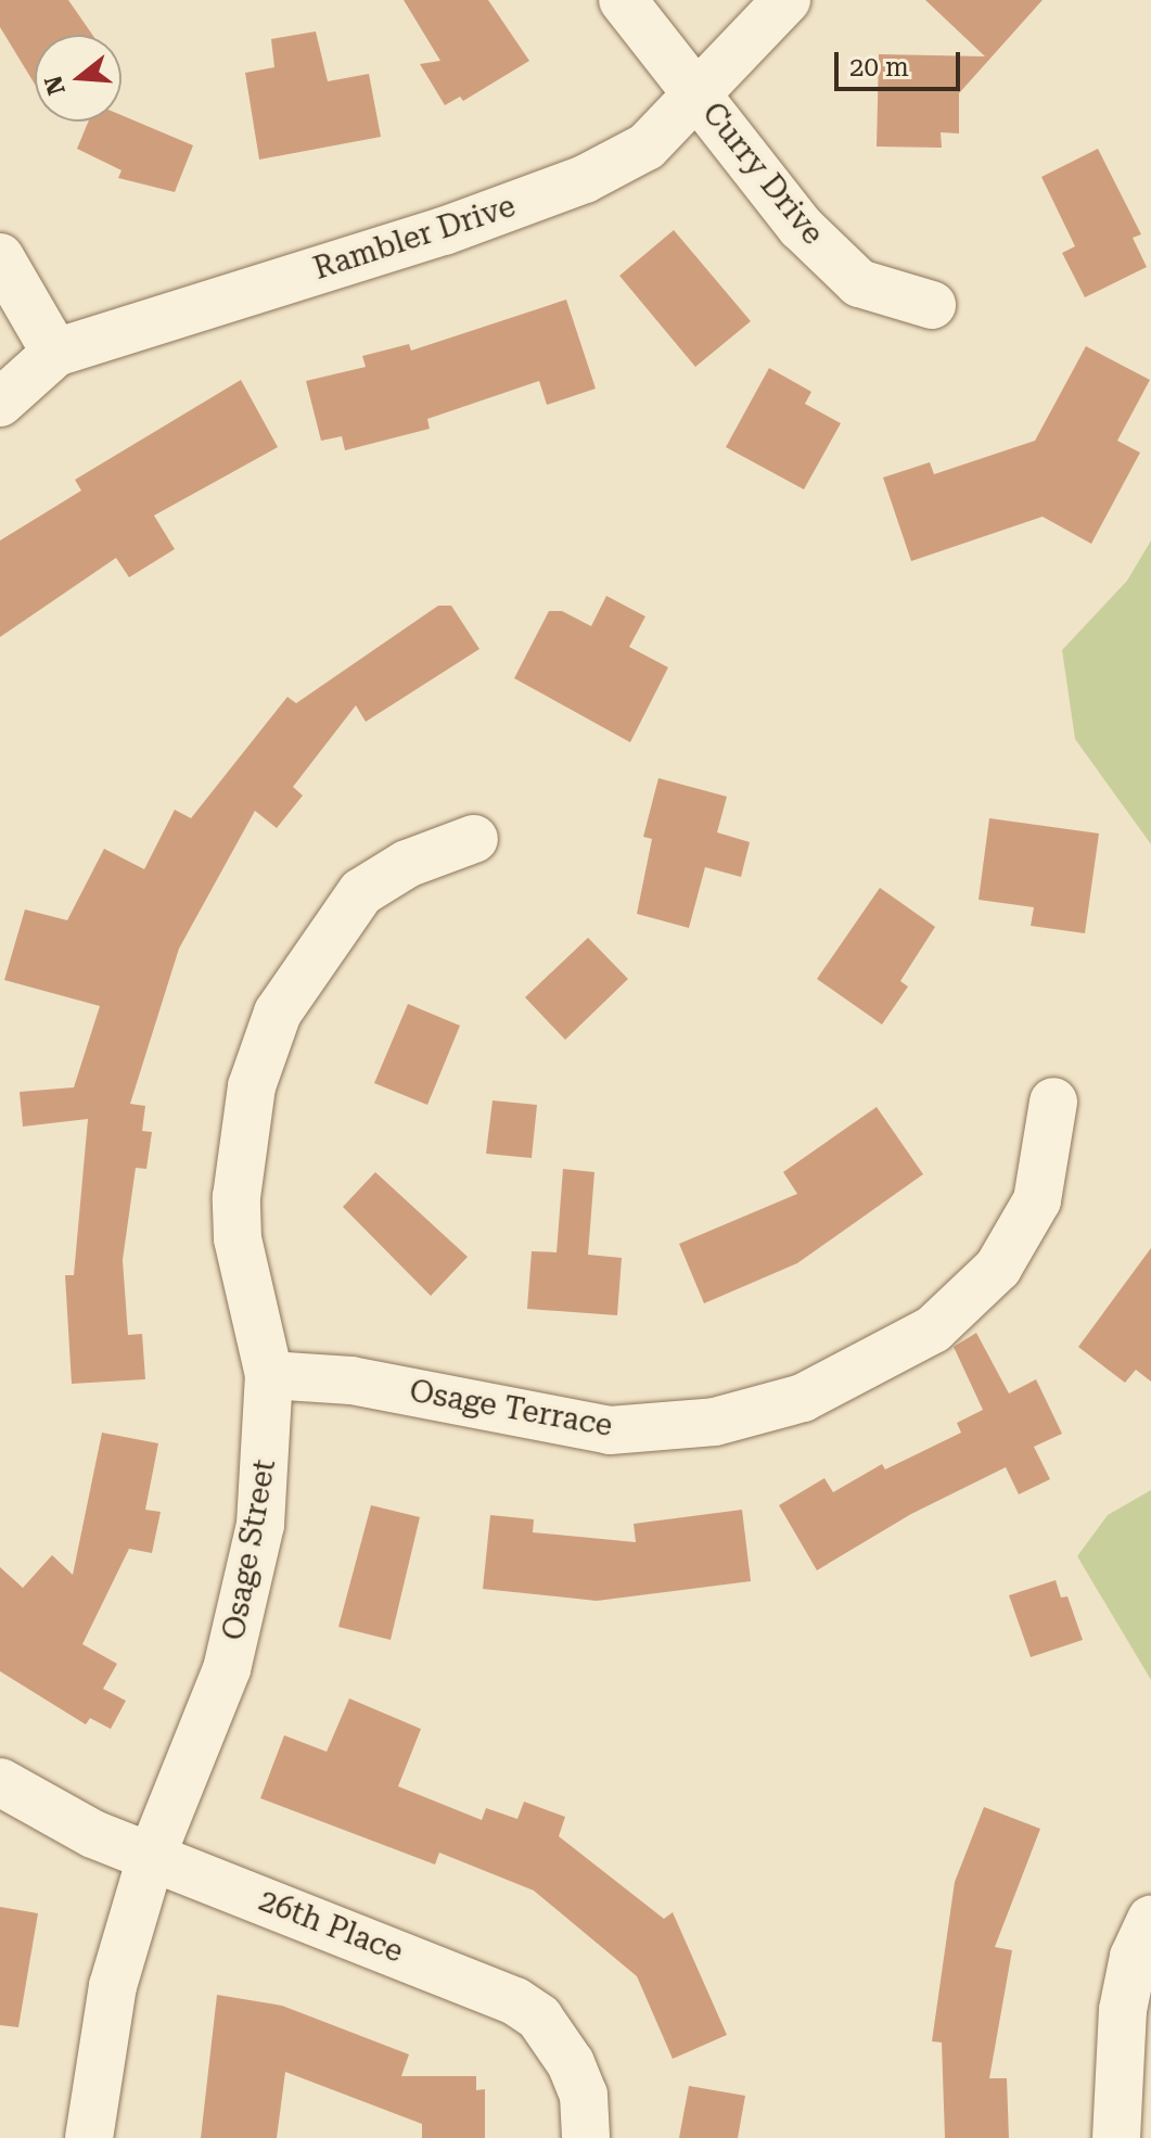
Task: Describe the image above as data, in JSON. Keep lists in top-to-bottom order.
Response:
{
  "streets": {
    "street": [
      "Curry Drive",
      "Rambler Drive",
      "Osage Terrace",
      "Osage Street",
      "26th Place"
    ]
  },
  "crossings": [
    ["Curry Drive", "Rambler Drive"],
    ["Osage Terrace", "Osage Street"],
    ["Osage Street", "26th Place"]
  ],
  "scale_bar": "20 m",
  "north": "left"
}
